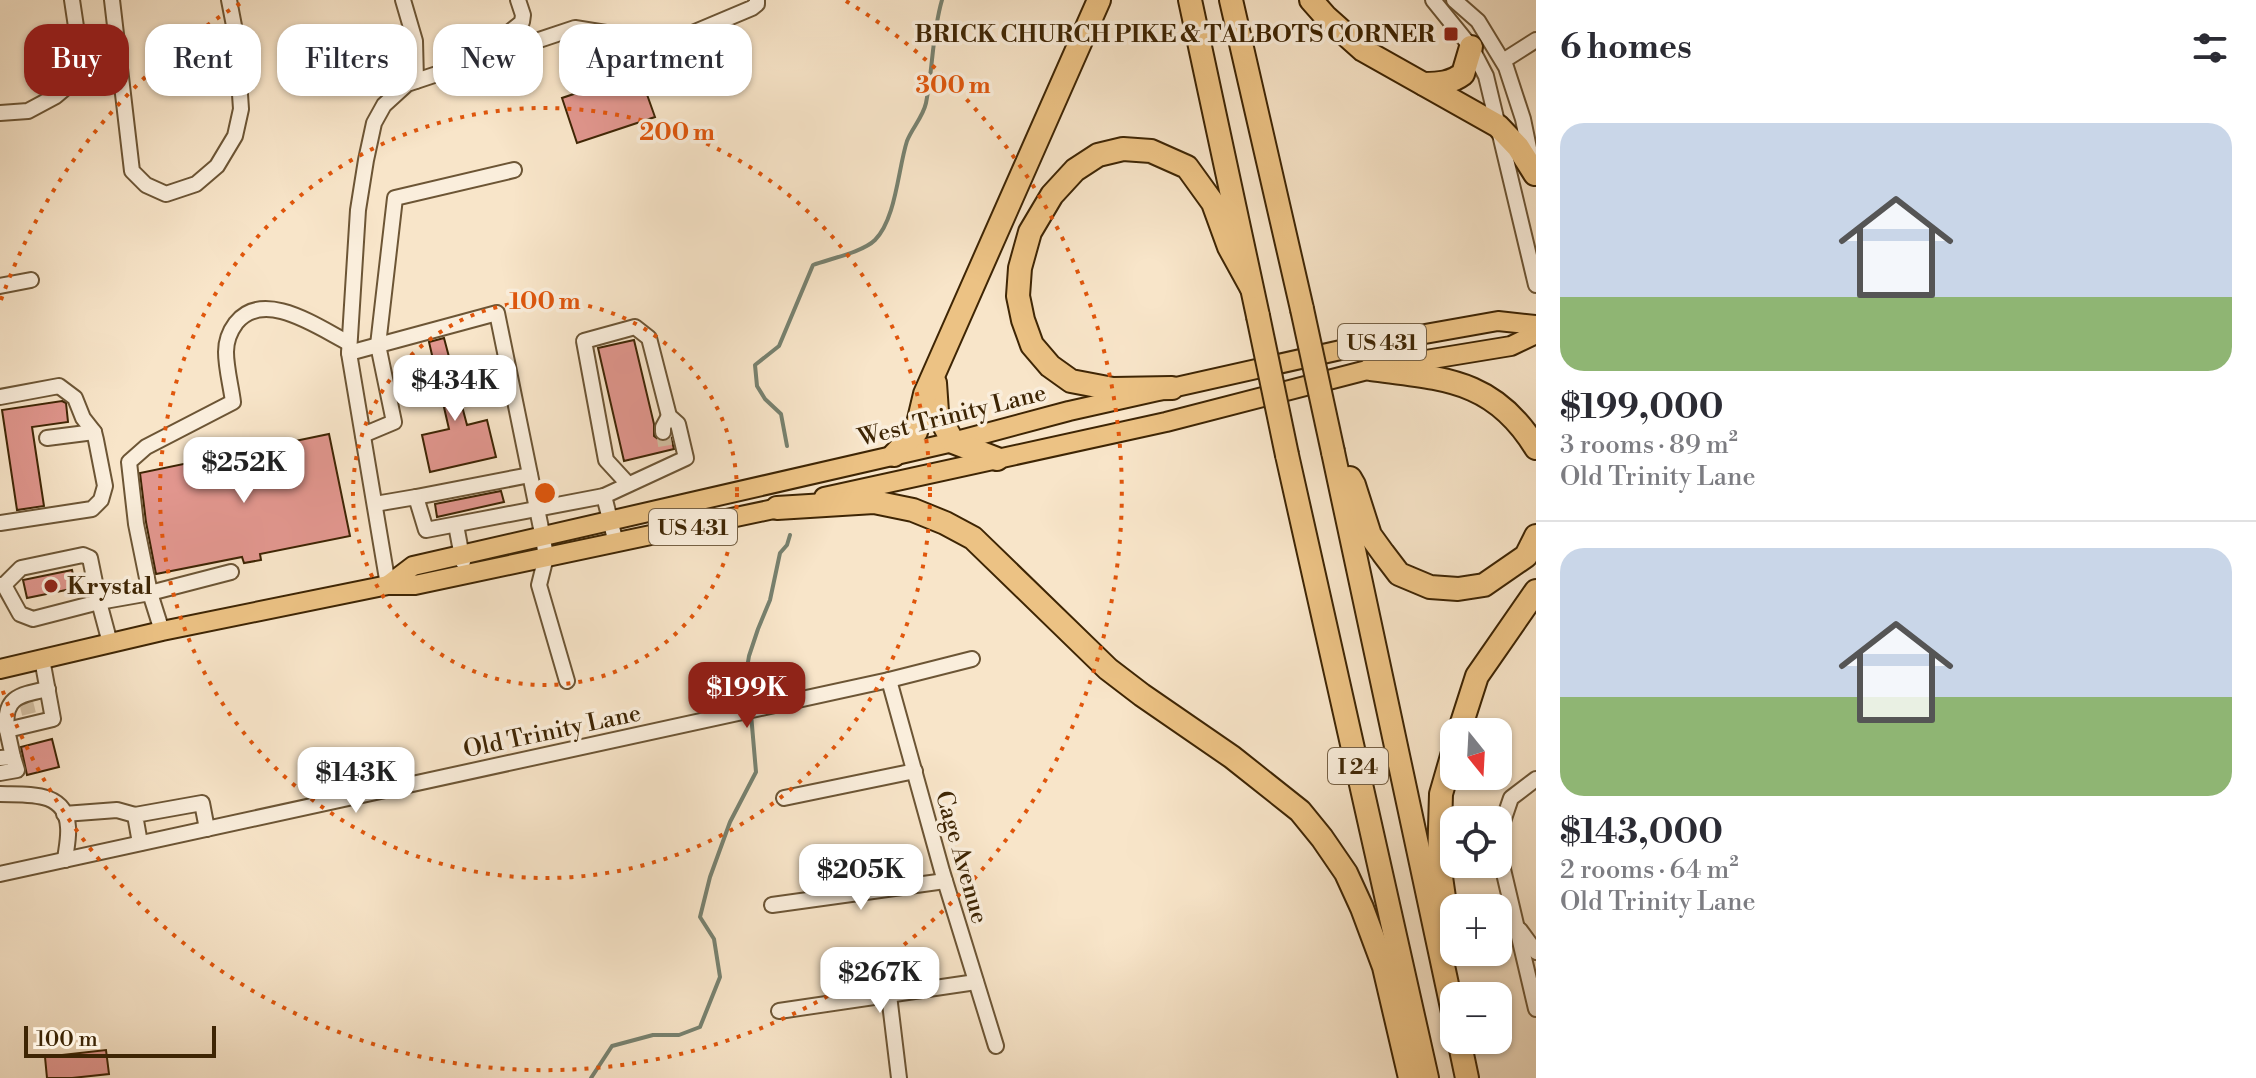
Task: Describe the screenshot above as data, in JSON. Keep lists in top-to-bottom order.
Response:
{
  "streets": {
    "highway": ["I 24"],
    "main road": ["US 431", "West Trinity Lane"],
    "street": ["Old Trinity Lane", "Cage Avenue"]
  },
  "crossings": [
    ["Old Trinity Lane", "Cage Avenue"]
  ],
  "places": {
    "transit": ["BRICK CHURCH PIKE & TALBOTS CORNER"],
    "other": ["Krystal"]
  },
  "scale_bar": "100 m",
  "north": "bottom",
  "page": {
    "heading": "6 homes",
    "chip": [
      "Buy",
      "Rent",
      "Filters",
      "New",
      "Apartment"
    ],
    "list": [
      {
        "name": "$199,000",
        "note": "3 rooms · 89 m² · Old Trinity Lane"
      },
      {
        "name": "$143,000",
        "note": "2 rooms · 64 m² · Old Trinity Lane"
      }
    ],
    "price": [
      "$434K",
      "$252K",
      "$199K",
      "$143K",
      "$205K",
      "$267K"
    ],
    "map_buttons": ["+", "−"],
    "scale": "100 m"
  },
  "rings": ["300 m", "200 m", "100 m"]
}
